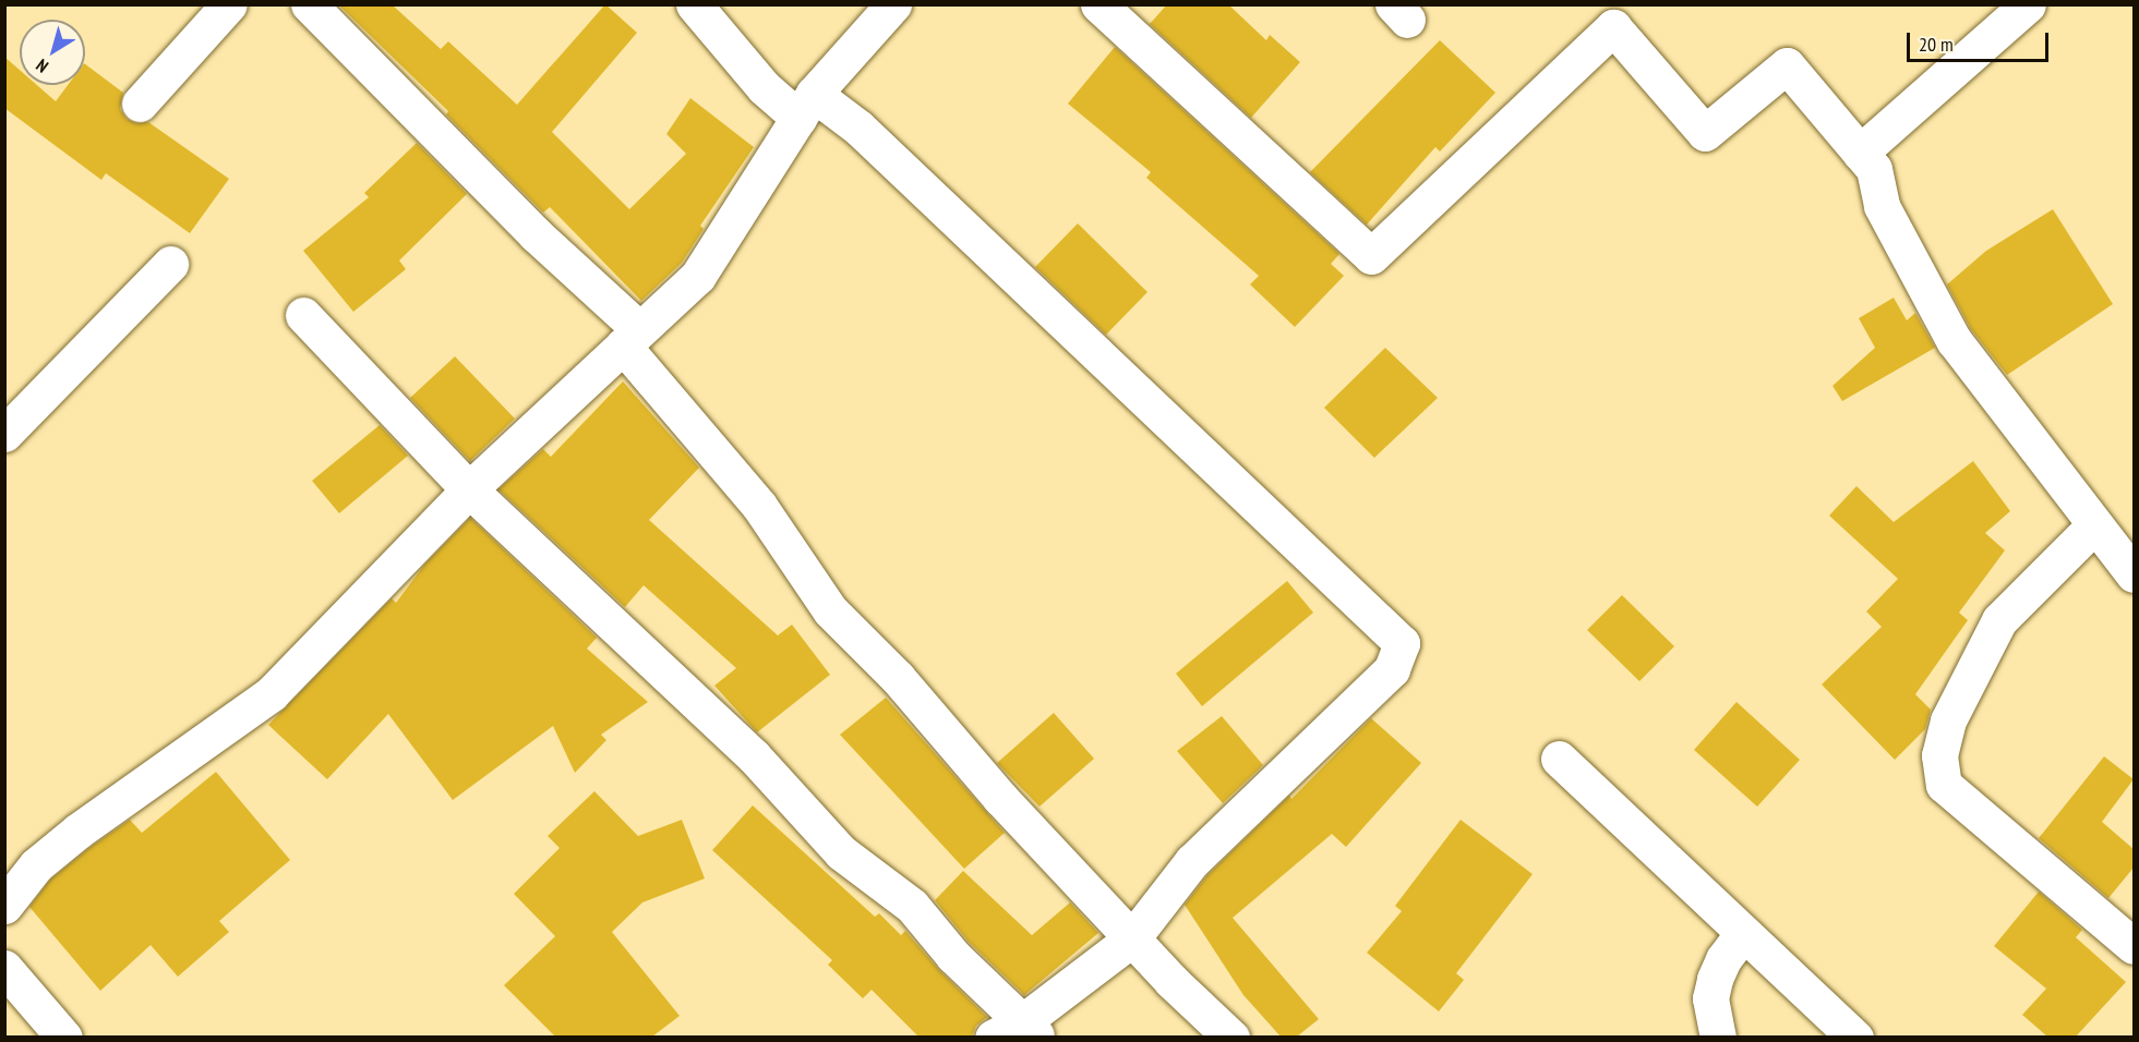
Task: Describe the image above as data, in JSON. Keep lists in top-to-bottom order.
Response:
{
  "scale_bar": "20 m",
  "north": "bottom left"
}
